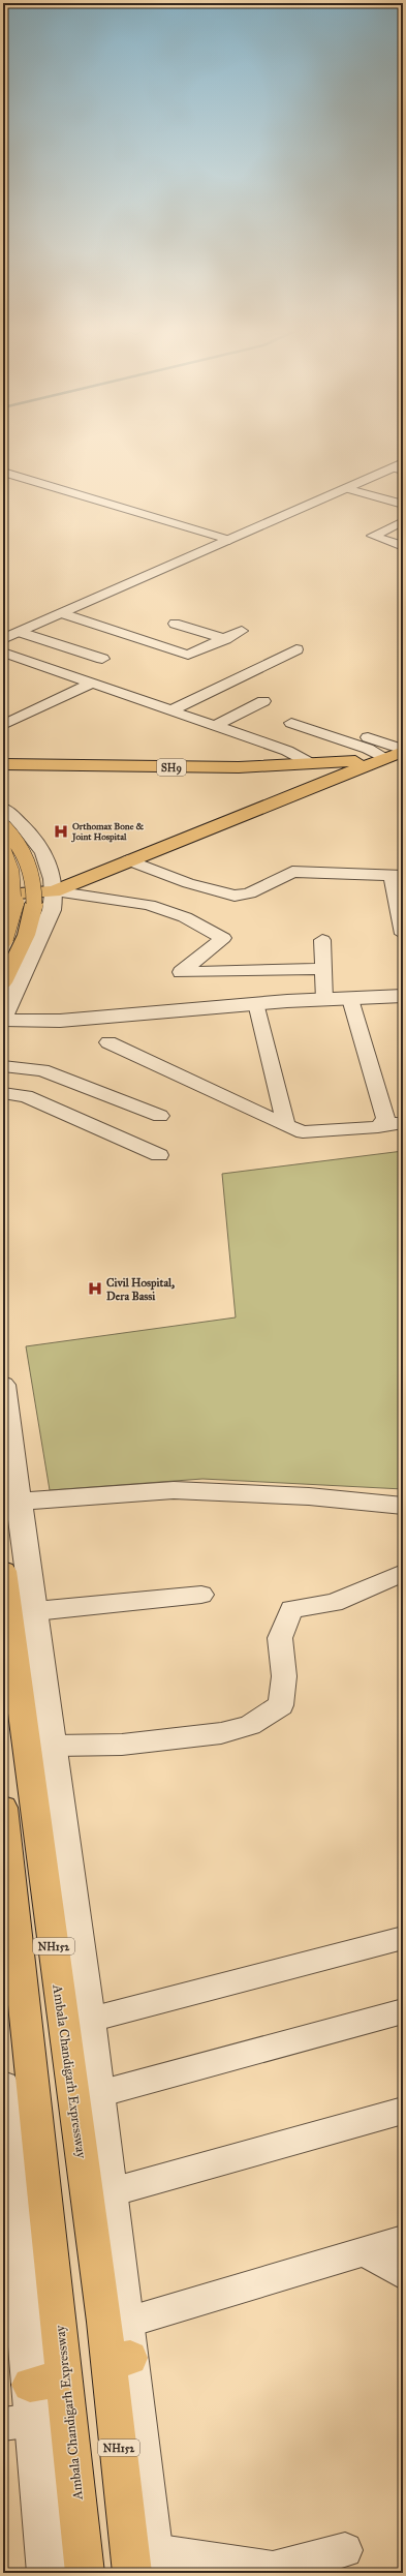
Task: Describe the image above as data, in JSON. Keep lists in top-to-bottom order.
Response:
{
  "streets": {
    "main road": ["SH9", "NH152", "Ambala Chandigarh Expressway"]
  },
  "places": {
    "hospital": ["Orthomax Bone & Joint Hospital", "Civil Hospital, Dera Bassi"]
  }
}
